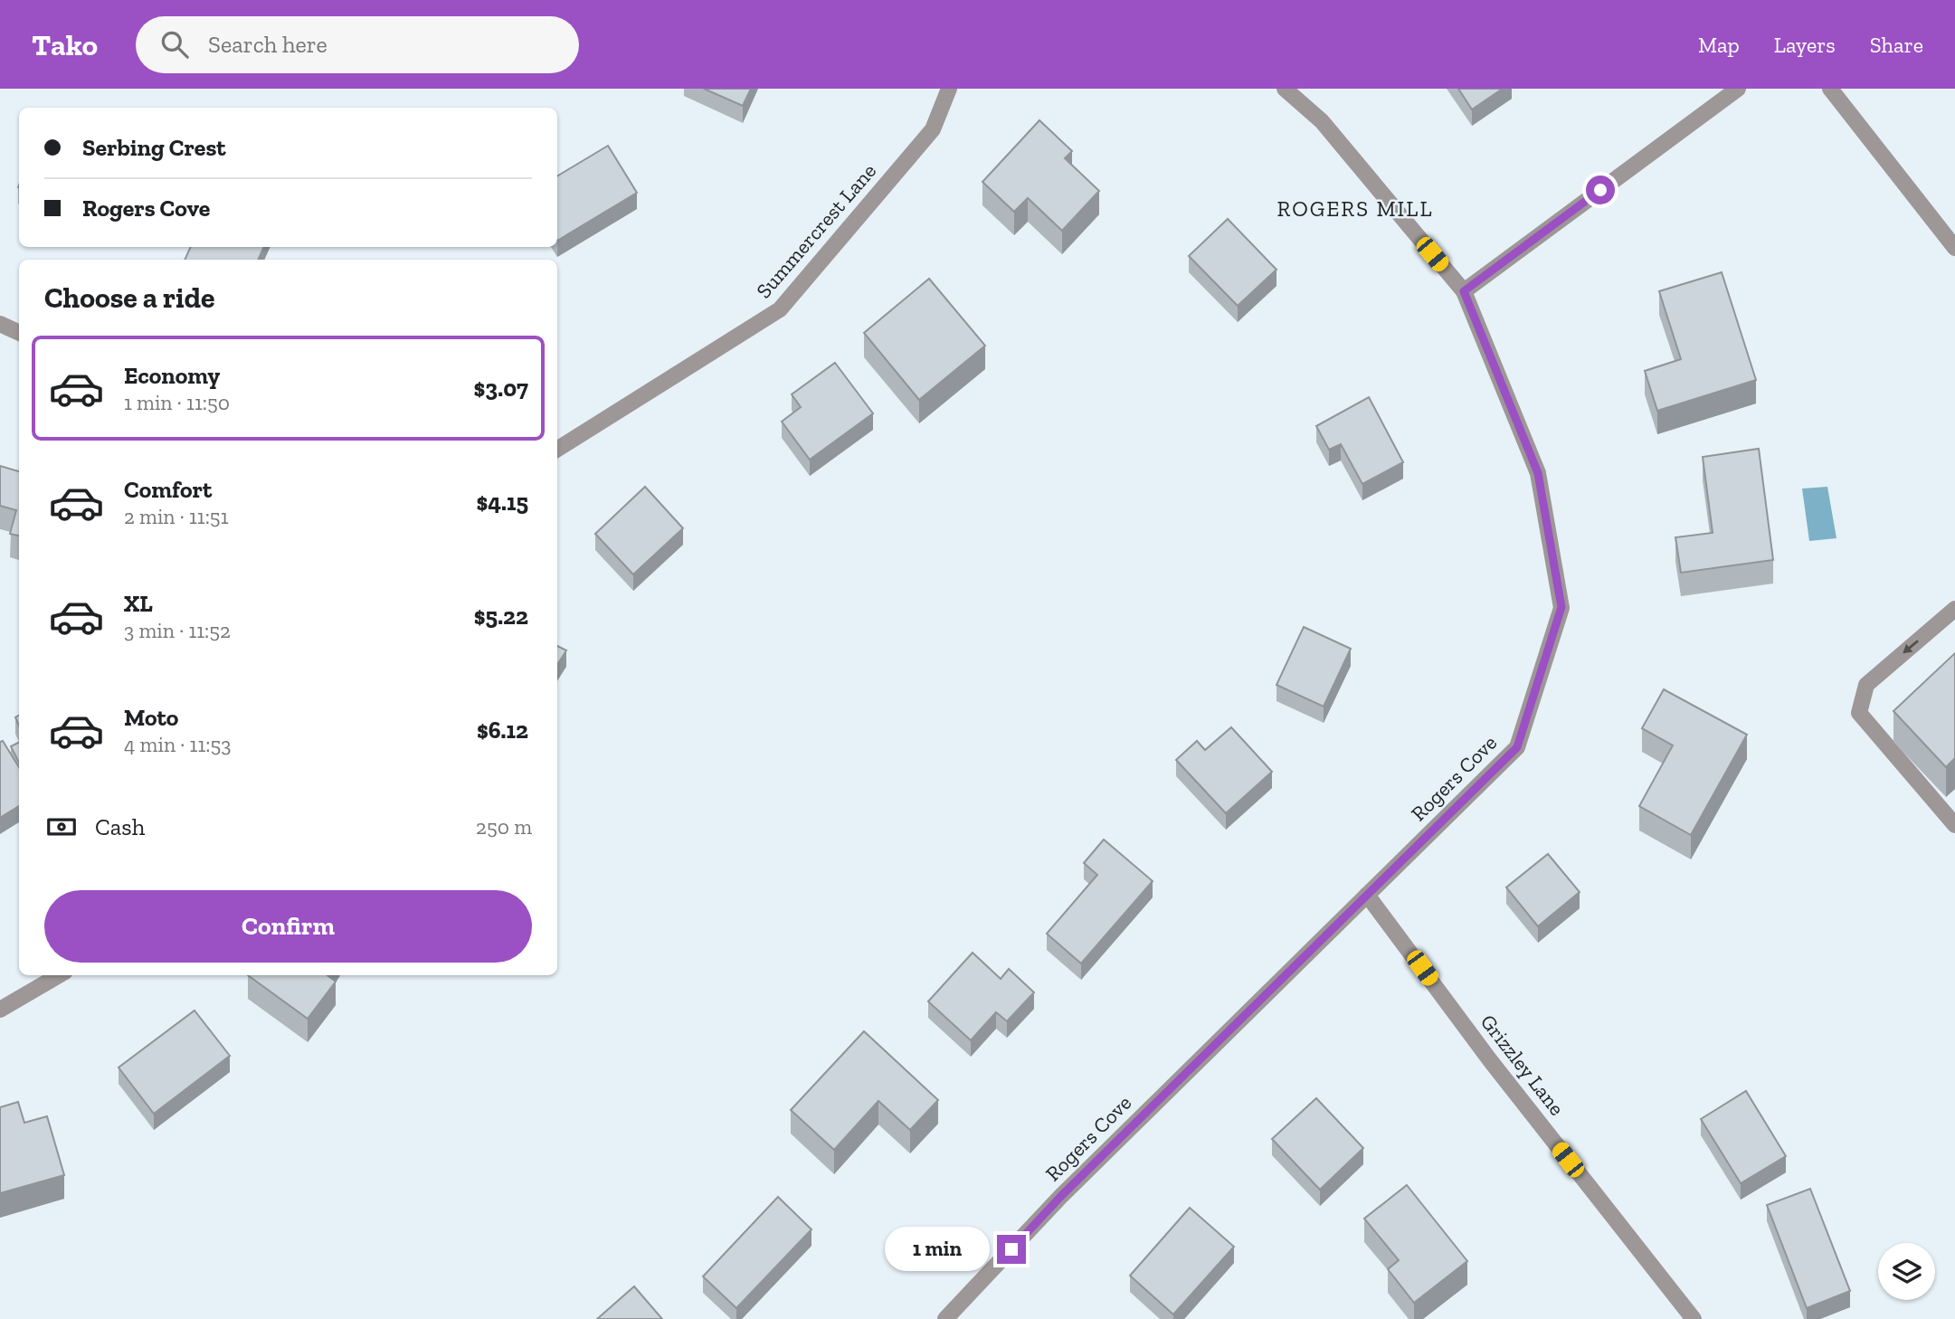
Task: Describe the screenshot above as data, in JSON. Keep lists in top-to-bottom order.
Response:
{
  "streets": {
    "street": ["Summercrest Lane", "Rogers Cove", "Grizzley Lane"]
  },
  "crossings": [
    ["Rogers Cove", "Grizzley Lane"]
  ],
  "districts": ["ROGERS MILL"],
  "page": {
    "header": "Tako",
    "search": "Search here",
    "nav": ["Map", "Layers", "Share"],
    "banner": ["Serbing Crest", "Rogers Cove"],
    "heading": "Choose a ride",
    "list": [
      {
        "name": "Economy",
        "note": "1 min · 11:50",
        "value": "$3.07"
      },
      {
        "name": "Comfort",
        "note": "2 min · 11:51",
        "value": "$4.15"
      },
      {
        "name": "XL",
        "note": "3 min · 11:52",
        "value": "$5.22"
      },
      {
        "name": "Moto",
        "note": "4 min · 11:53",
        "value": "$6.12"
      }
    ],
    "pay": ["Cash", "250 m"],
    "buttons": "Confirm",
    "bubble": "1 min"
  }
}
